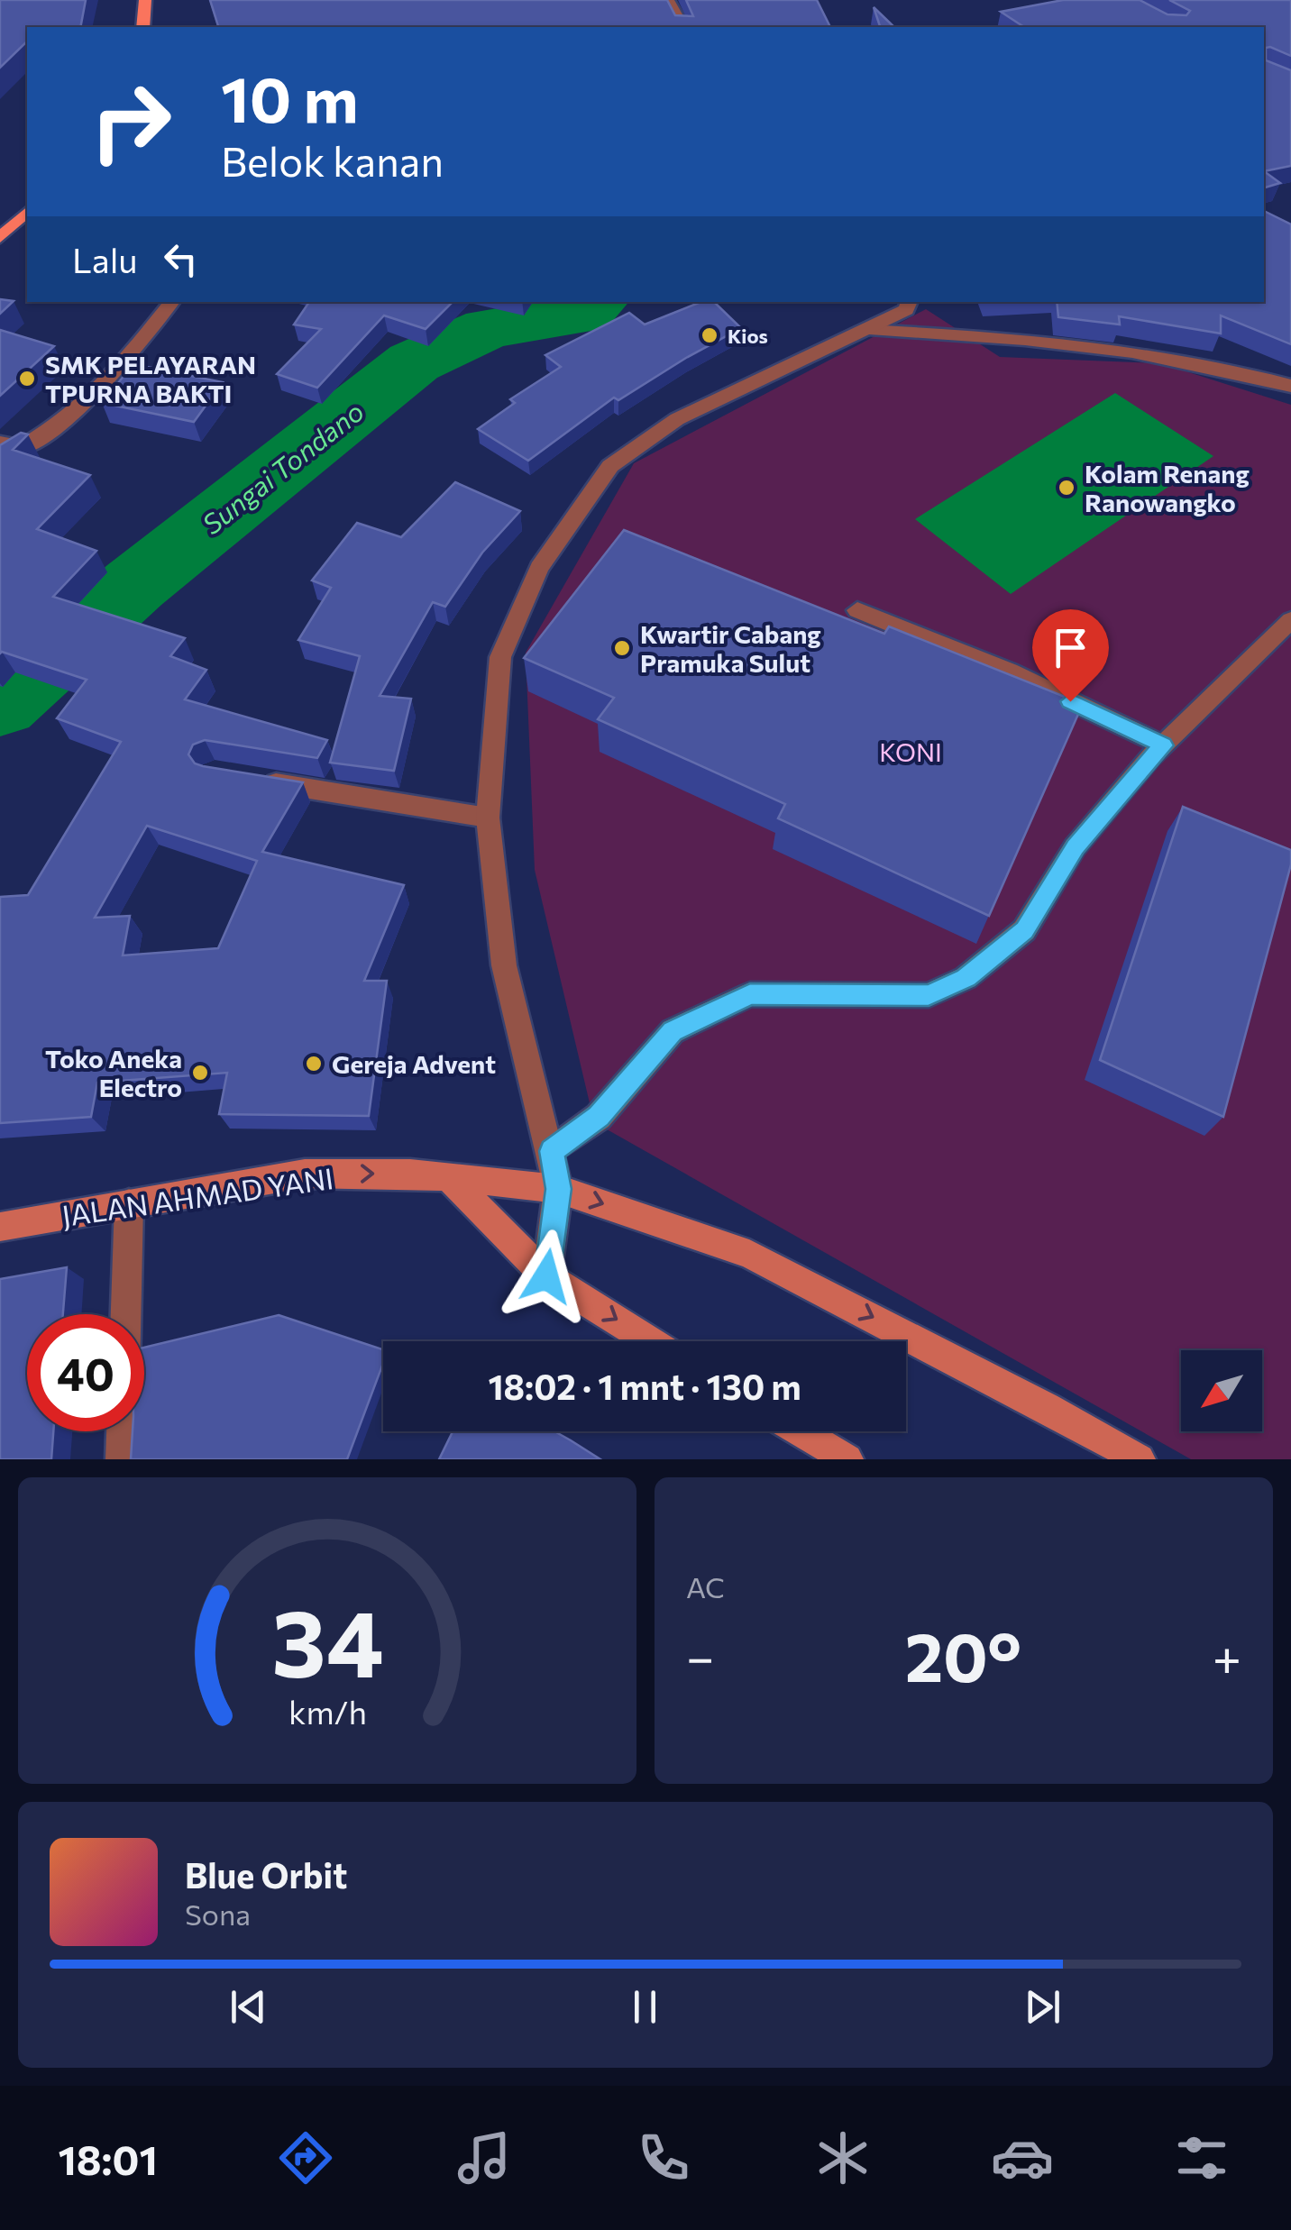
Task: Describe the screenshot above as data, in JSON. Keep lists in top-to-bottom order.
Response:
{
  "streets": {
    "main road": ["JALAN AHMAD YANI"]
  },
  "one_way": ["JALAN AHMAD YANI"],
  "water": ["Sungai Tondano"],
  "parks": ["KONI"],
  "places": [
    "Kios",
    "SMK PELAYARAN TPURNA BAKTI",
    "Kolam Renang Ranowangko",
    "Kwartir Cabang Pramuka Sulut",
    "Gereja Advent",
    "Toko Aneka Electro"
  ],
  "north": "bottom left",
  "page": {
    "turn": ["10 m", "Belok kanan"],
    "then": "Lalu",
    "limit": "40",
    "trip": "18:02 · 1 mnt · 130 m",
    "tile": "AC",
    "heat": ["−", "20°", "+"],
    "song": ["Blue Orbit", "Sona"],
    "tabs": "18:01",
    "gauge": ["34", "km/h"]
  }
}
